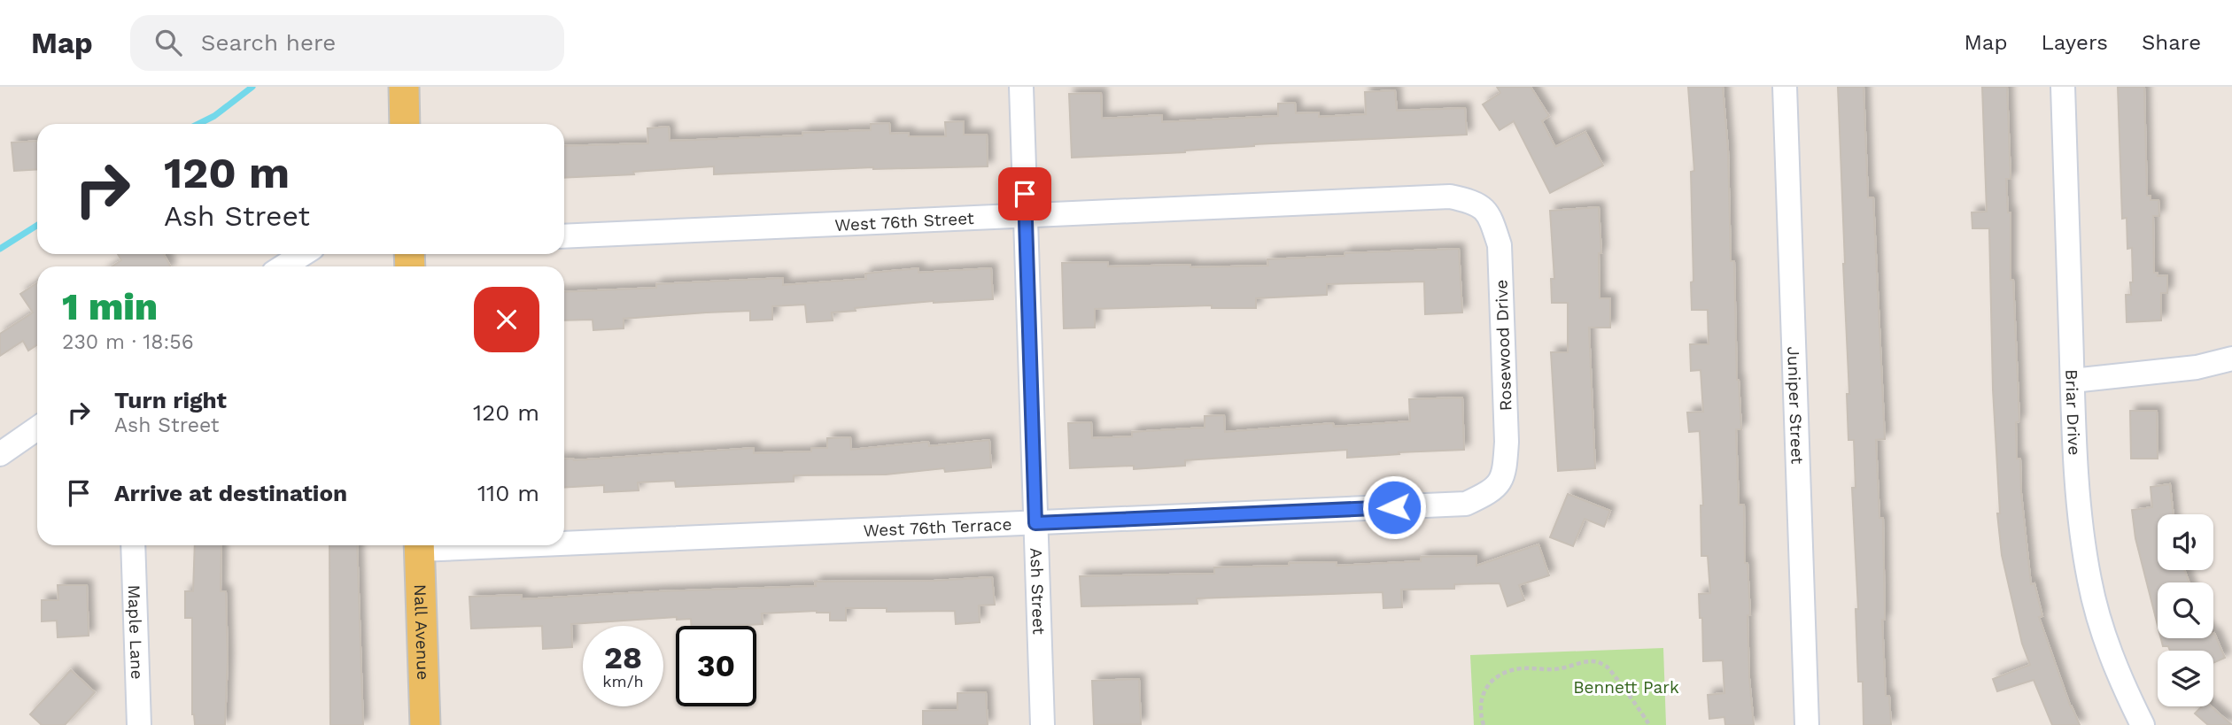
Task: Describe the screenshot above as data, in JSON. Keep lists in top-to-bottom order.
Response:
{
  "streets": {
    "main road": ["Nall Avenue"],
    "street": [
      "West 76th Street",
      "Rosewood Drive",
      "Juniper Street",
      "Briar Drive",
      "West 76th Terrace",
      "Ash Street",
      "Maple Lane"
    ]
  },
  "crossings": [
    ["West 76th Street", "Rosewood Drive"],
    ["West 76th Street", "Ash Street"],
    ["Rosewood Drive", "West 76th Terrace"],
    ["West 76th Terrace", "Ash Street"]
  ],
  "parks": ["Bennett Park"],
  "page": {
    "header": "Map",
    "search": "Search here",
    "nav": ["Map", "Layers", "Share"],
    "turn": ["120 m", "Ash Street"],
    "heading": ["1 min", "230 m · 18:56"],
    "list": [
      {
        "name": "Turn right",
        "note": "Ash Street",
        "value": "120 m"
      },
      {
        "name": "Arrive at destination",
        "value": "110 m"
      }
    ],
    "speed": "28 km/h",
    "limit": "30"
  }
}
